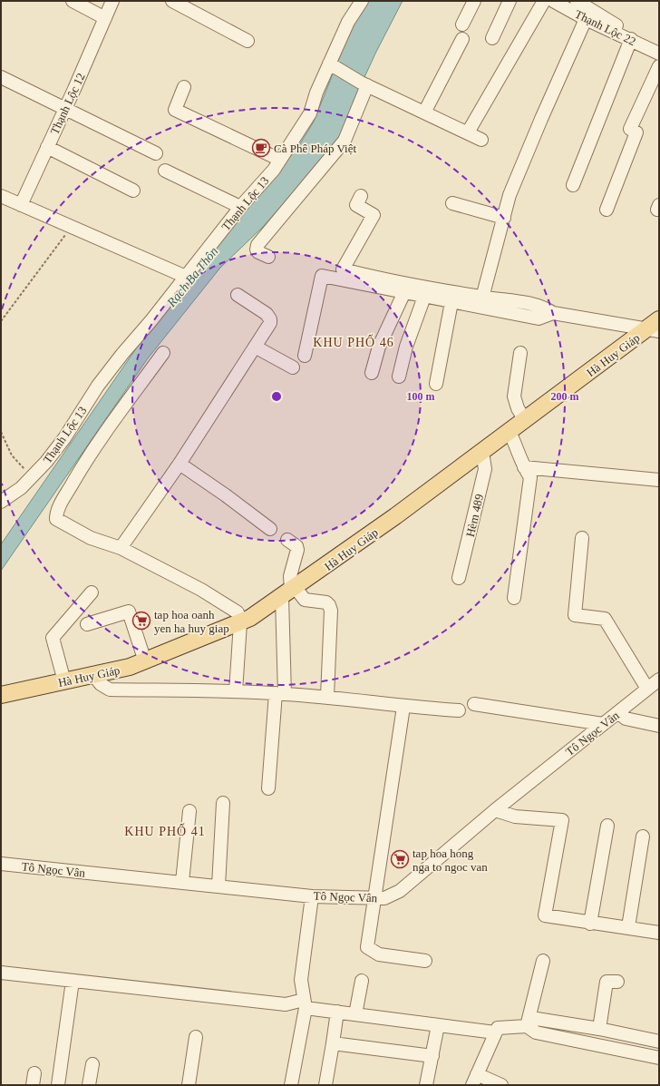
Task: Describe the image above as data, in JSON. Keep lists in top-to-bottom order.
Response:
{
  "streets": {
    "main road": ["Hà Huy Giáp"],
    "street": [
      "Thạnh Lộc 22",
      "Thạnh Lộc 12",
      "Thạnh Lộc 13",
      "Hèm 489",
      "Tô Ngọc Vân"
    ]
  },
  "crossings": [
    ["Hà Huy Giáp", "Hèm 489"]
  ],
  "districts": ["KHU PHỐ 46", "KHU PHỐ 41"],
  "water": ["Rạch Ba Thôn"],
  "places": {
    "cafe": ["Cà Phê Pháp Việt"],
    "supermarket": ["tap hoa oanh yen ha huy giap", "tap hoa hong nga to ngoc van"]
  },
  "rings": ["100 m", "200 m"]
}
